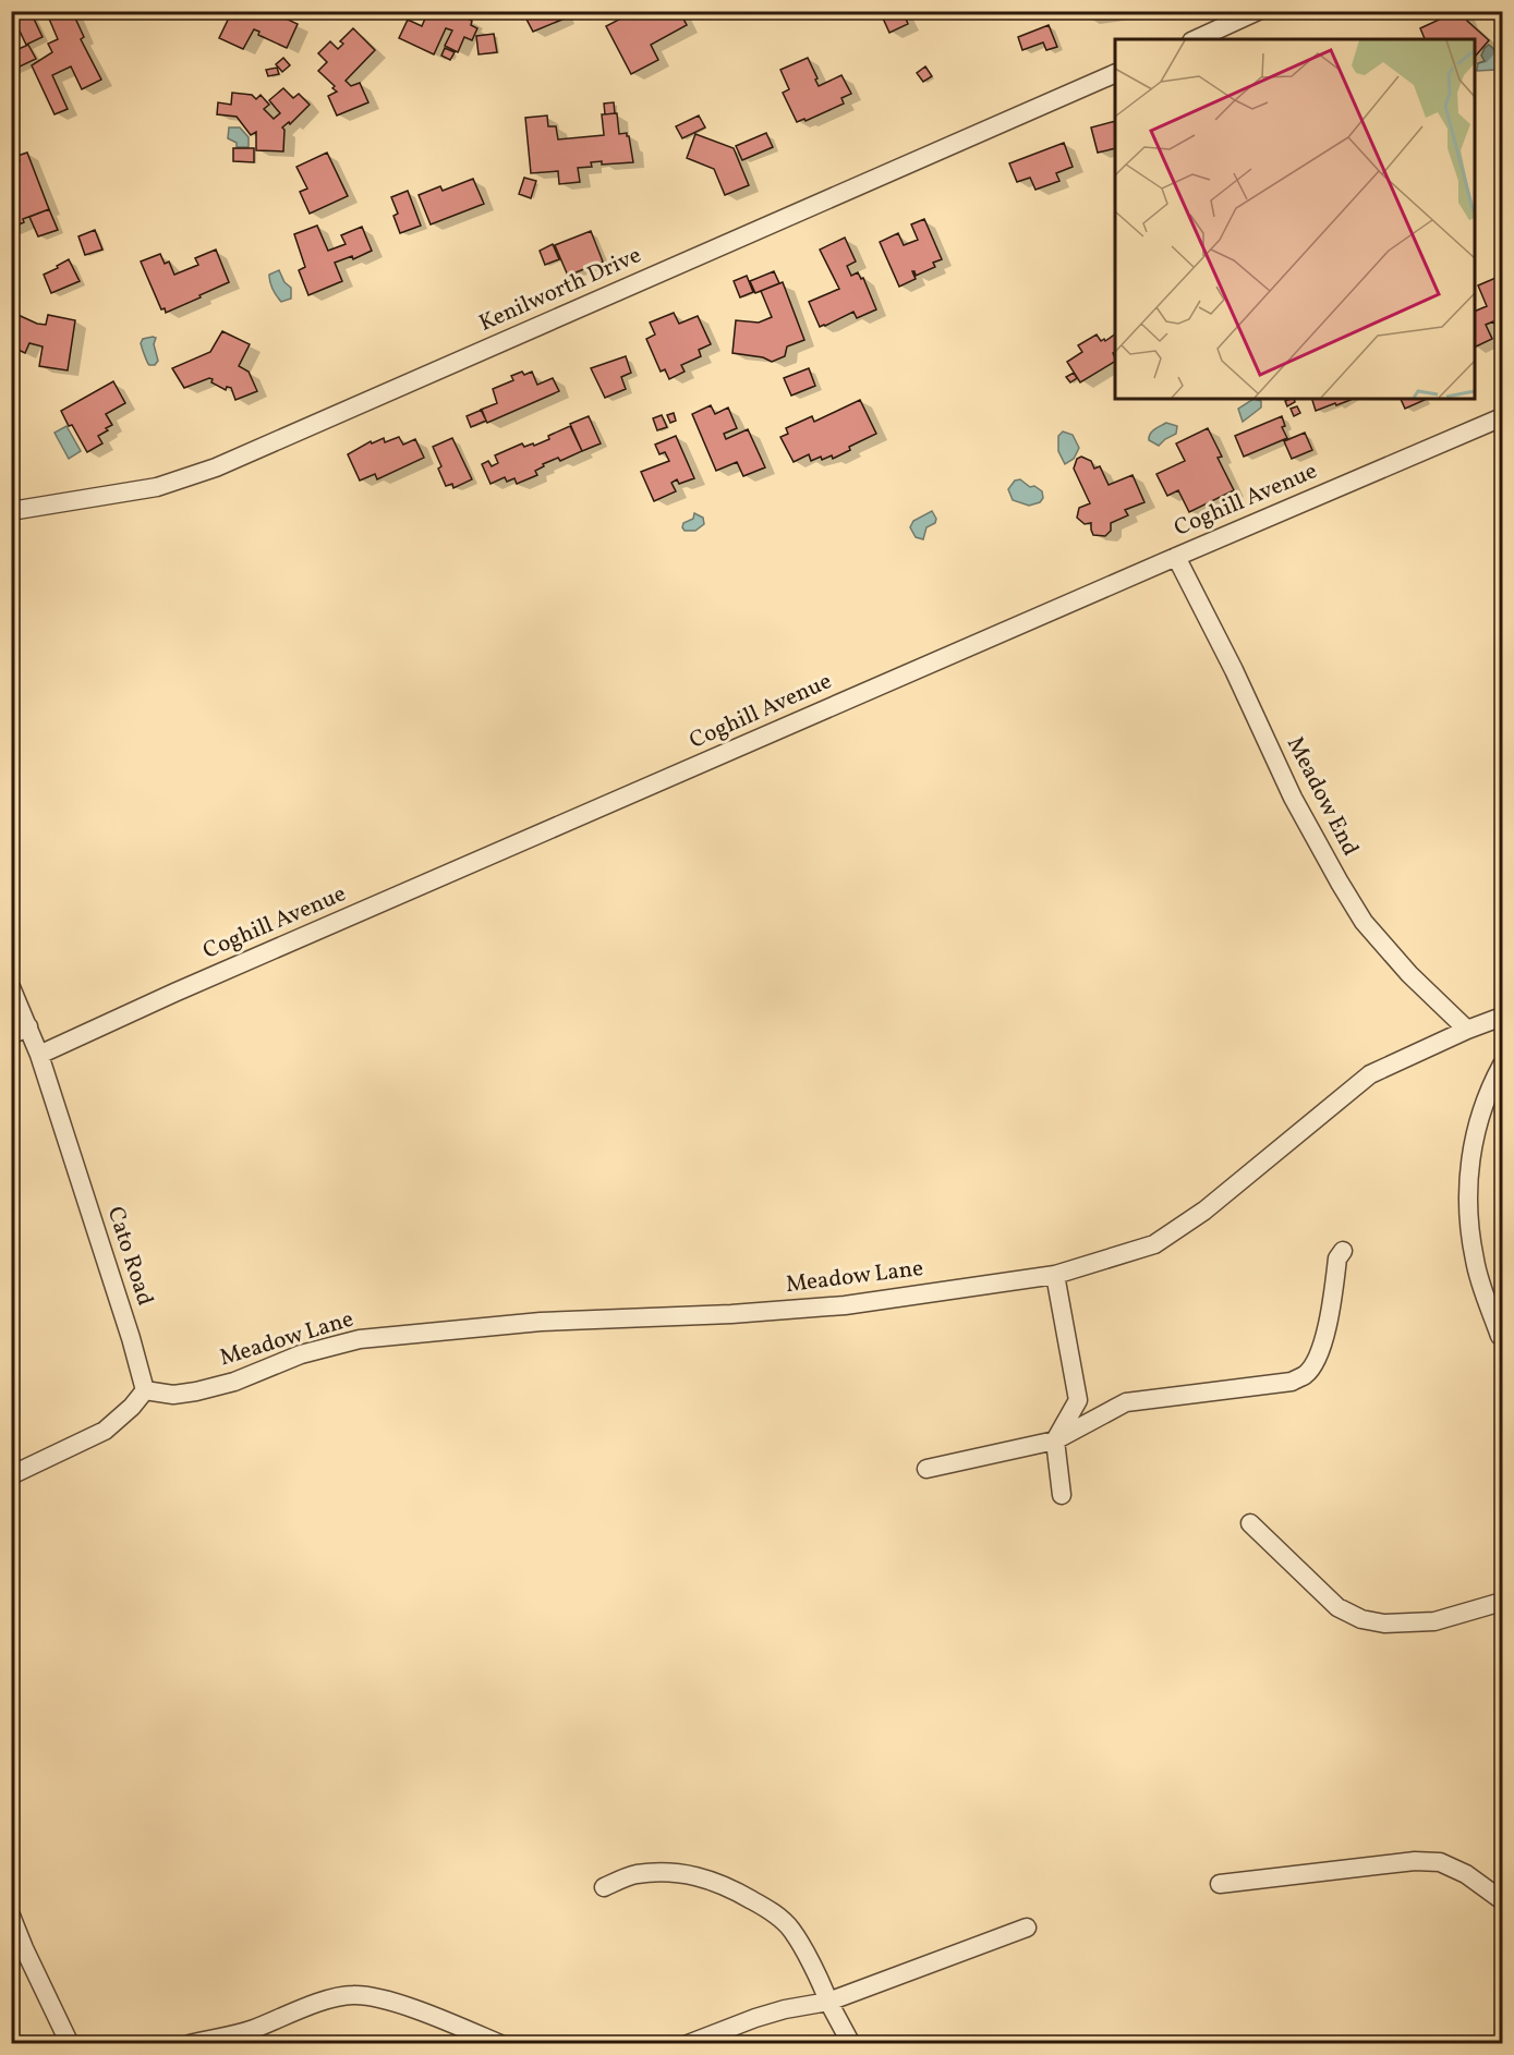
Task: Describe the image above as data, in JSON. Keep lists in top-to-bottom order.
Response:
{
  "streets": {
    "street": [
      "Kenilworth Drive",
      "Coghill Avenue",
      "Meadow End",
      "Cato Road",
      "Meadow Lane"
    ]
  },
  "crossings": [
    ["Coghill Avenue", "Meadow End"],
    ["Coghill Avenue", "Cato Road"],
    ["Meadow End", "Meadow Lane"],
    ["Cato Road", "Meadow Lane"]
  ]
}
